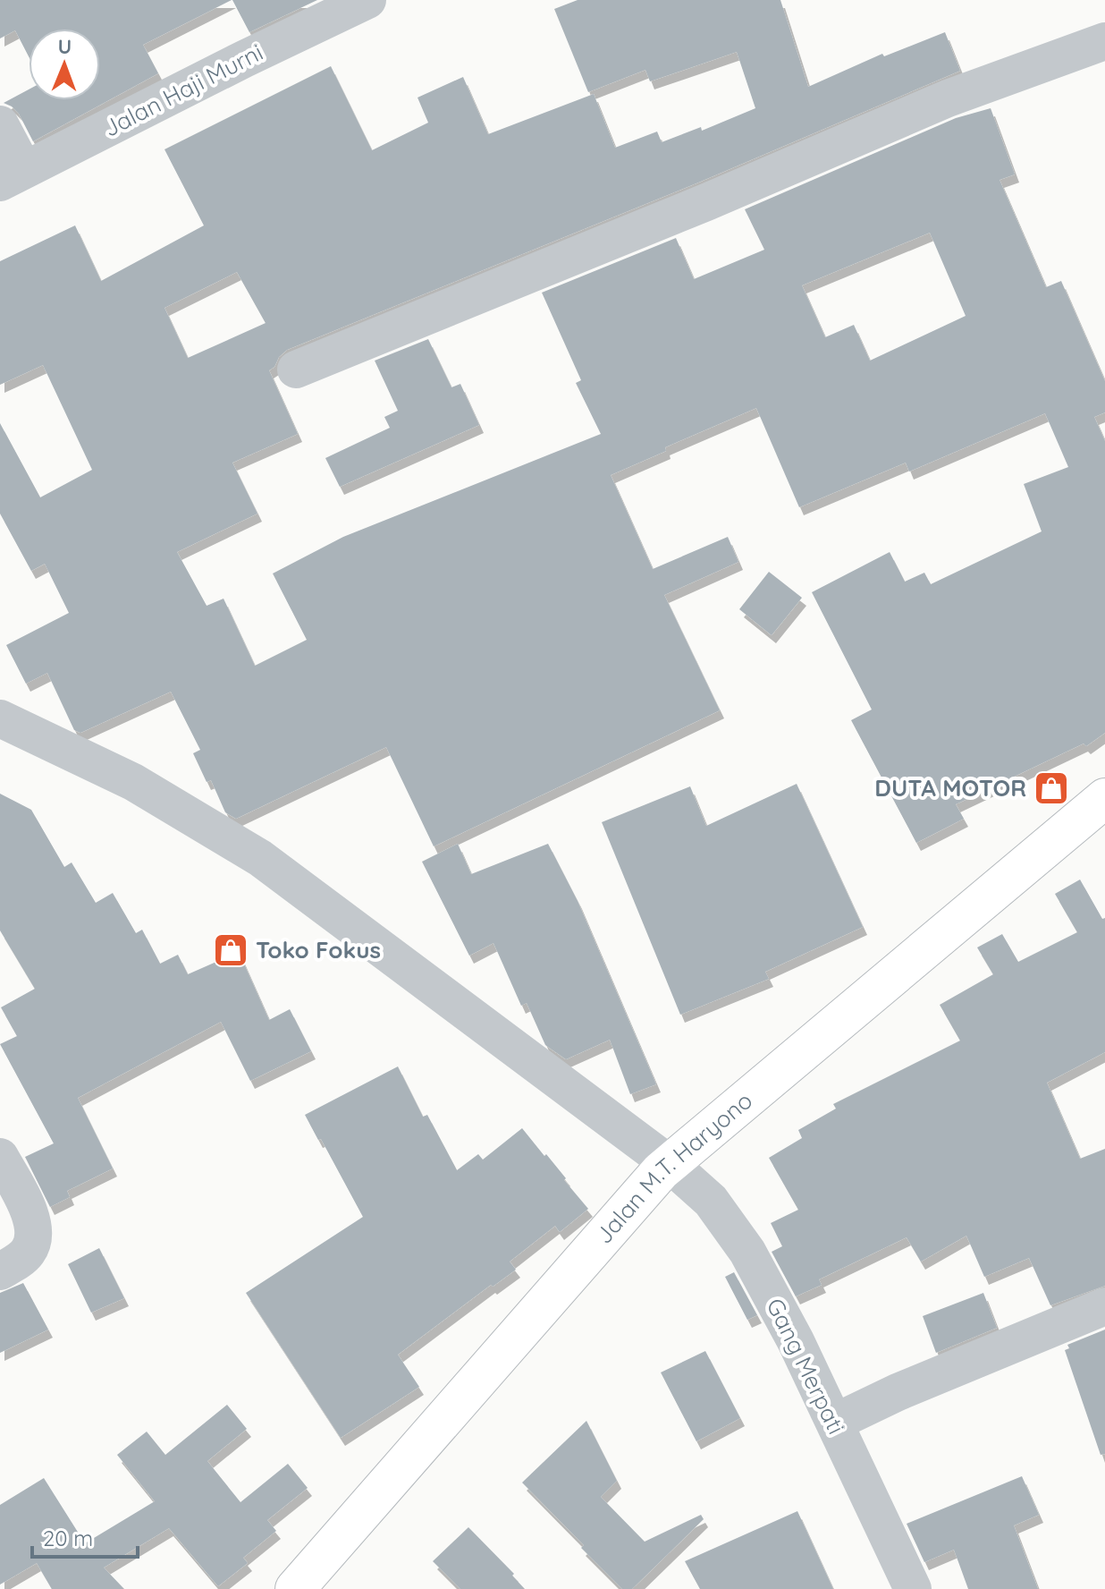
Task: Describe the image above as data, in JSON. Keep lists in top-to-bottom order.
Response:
{
  "streets": {
    "main road": ["Jalan M.T. Haryono"],
    "street": ["Jalan Haji Murni", "Gang Merpati"]
  },
  "crossings": [
    ["Jalan M.T. Haryono", "Gang Merpati"]
  ],
  "places": {
    "shop": ["DUTA MOTOR", "Toko Fokus"]
  },
  "scale_bar": "20 m",
  "north": "top"
}
